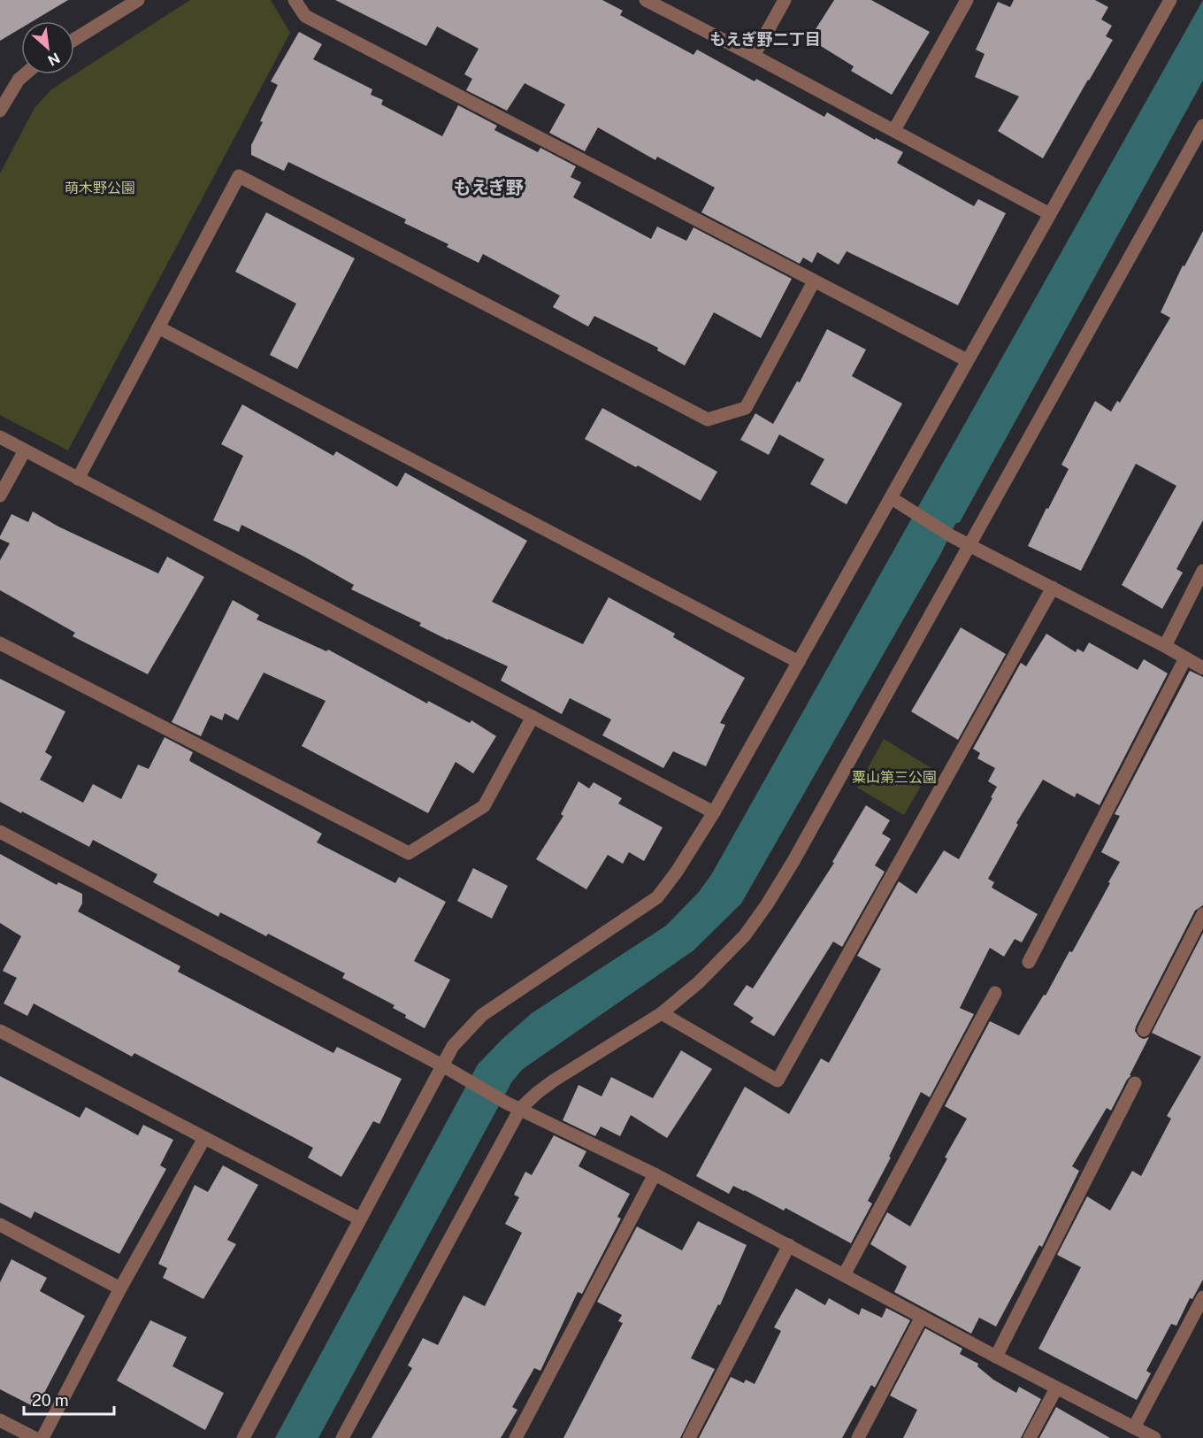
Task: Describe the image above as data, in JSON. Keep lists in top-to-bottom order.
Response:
{
  "districts": ["もえぎ野二丁目", "もえぎ野"],
  "parks": ["萌木野公園", "粟山第三公園"],
  "scale_bar": "20 m",
  "north": "bottom right"
}
